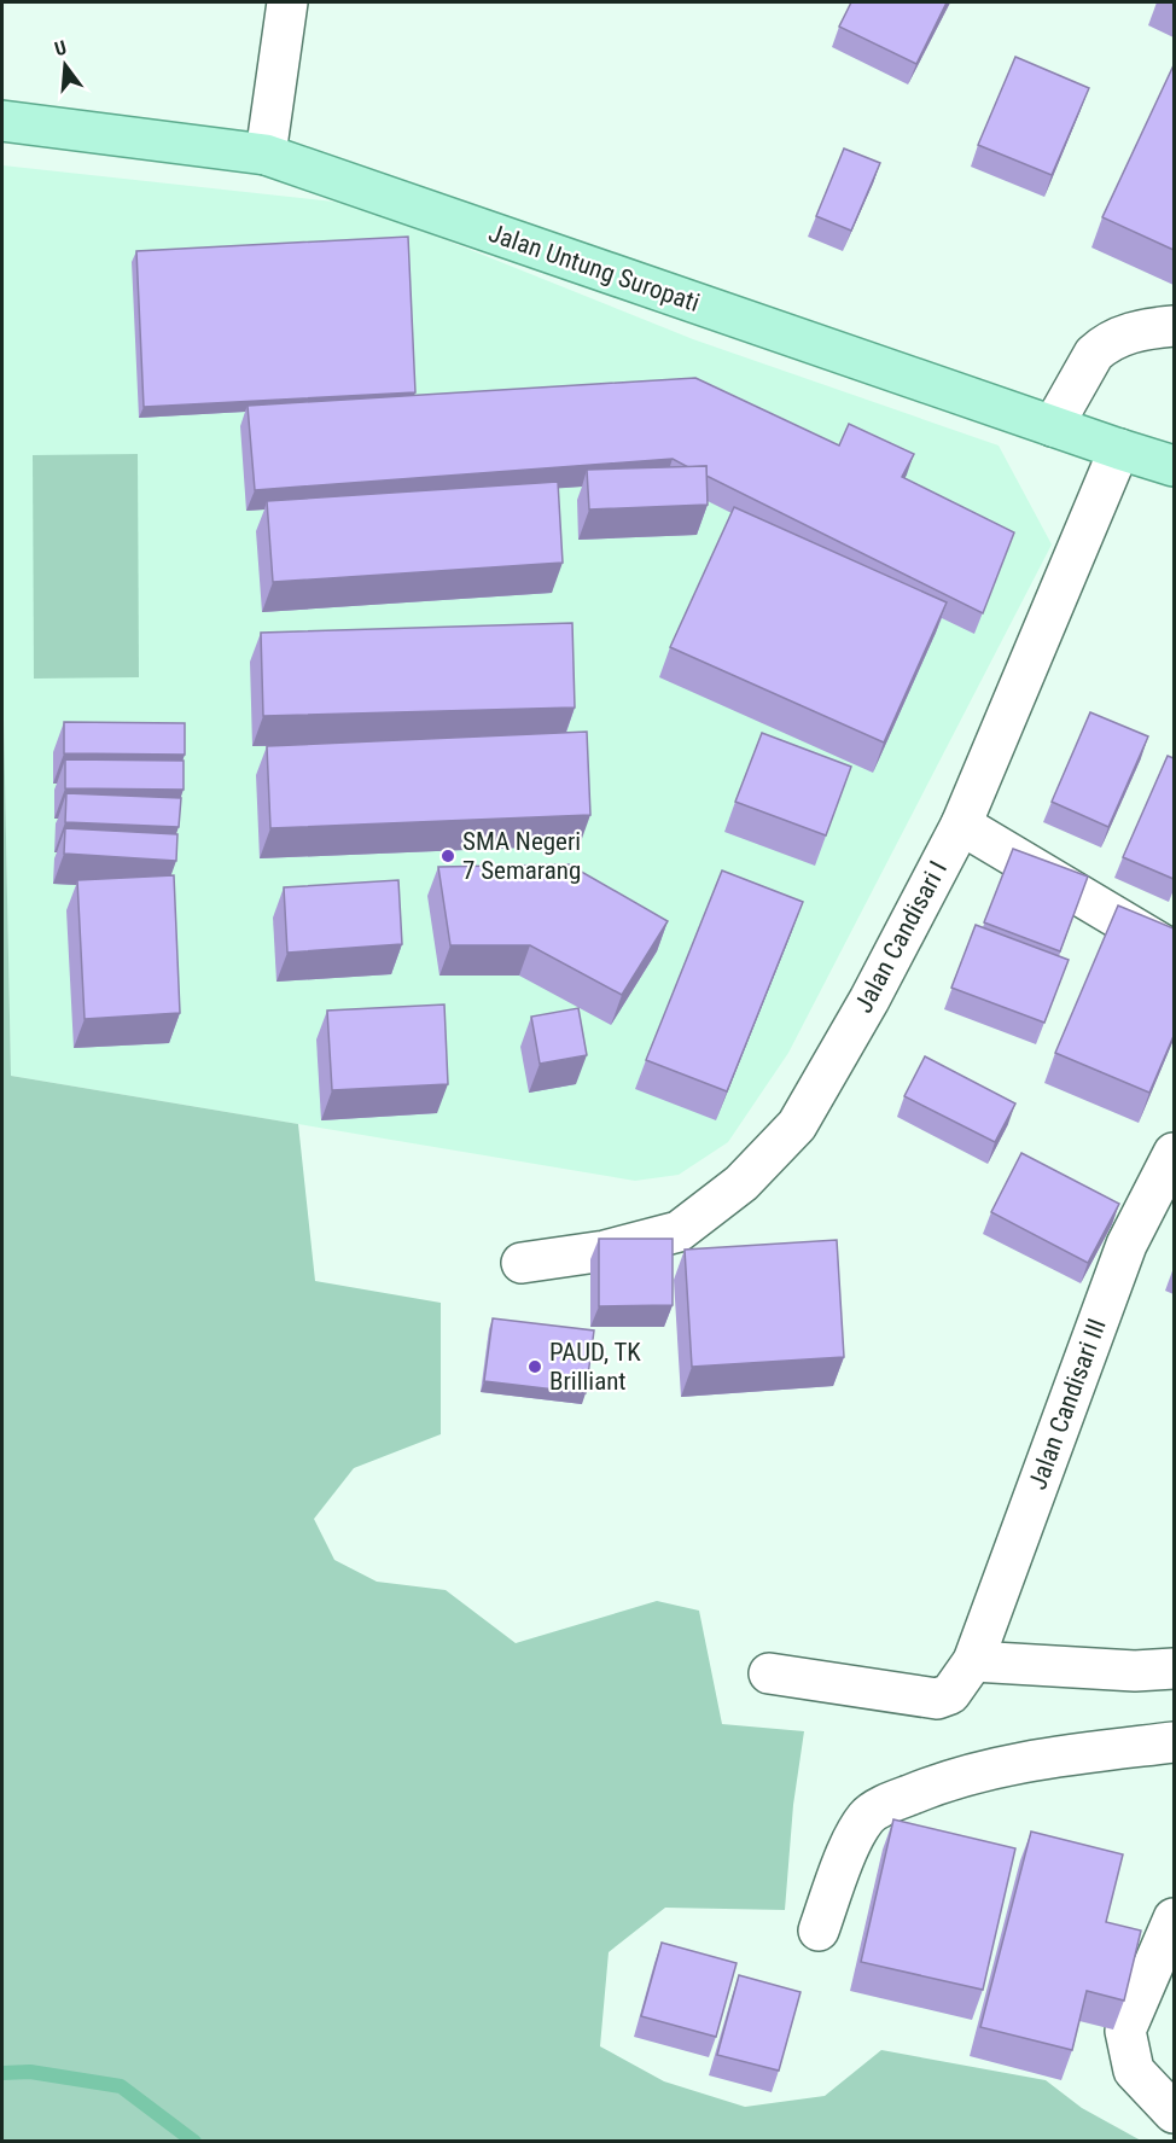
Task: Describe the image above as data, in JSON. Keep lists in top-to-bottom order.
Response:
{
  "streets": {
    "main road": ["Jalan Untung Suropati"],
    "street": ["Jalan Candisari I", "Jalan Candisari III"]
  },
  "crossings": [
    ["Jalan Untung Suropati", "Jalan Candisari I"]
  ],
  "places": ["SMA Negeri 7 Semarang", "PAUD, TK Brilliant"],
  "north": "top"
}
